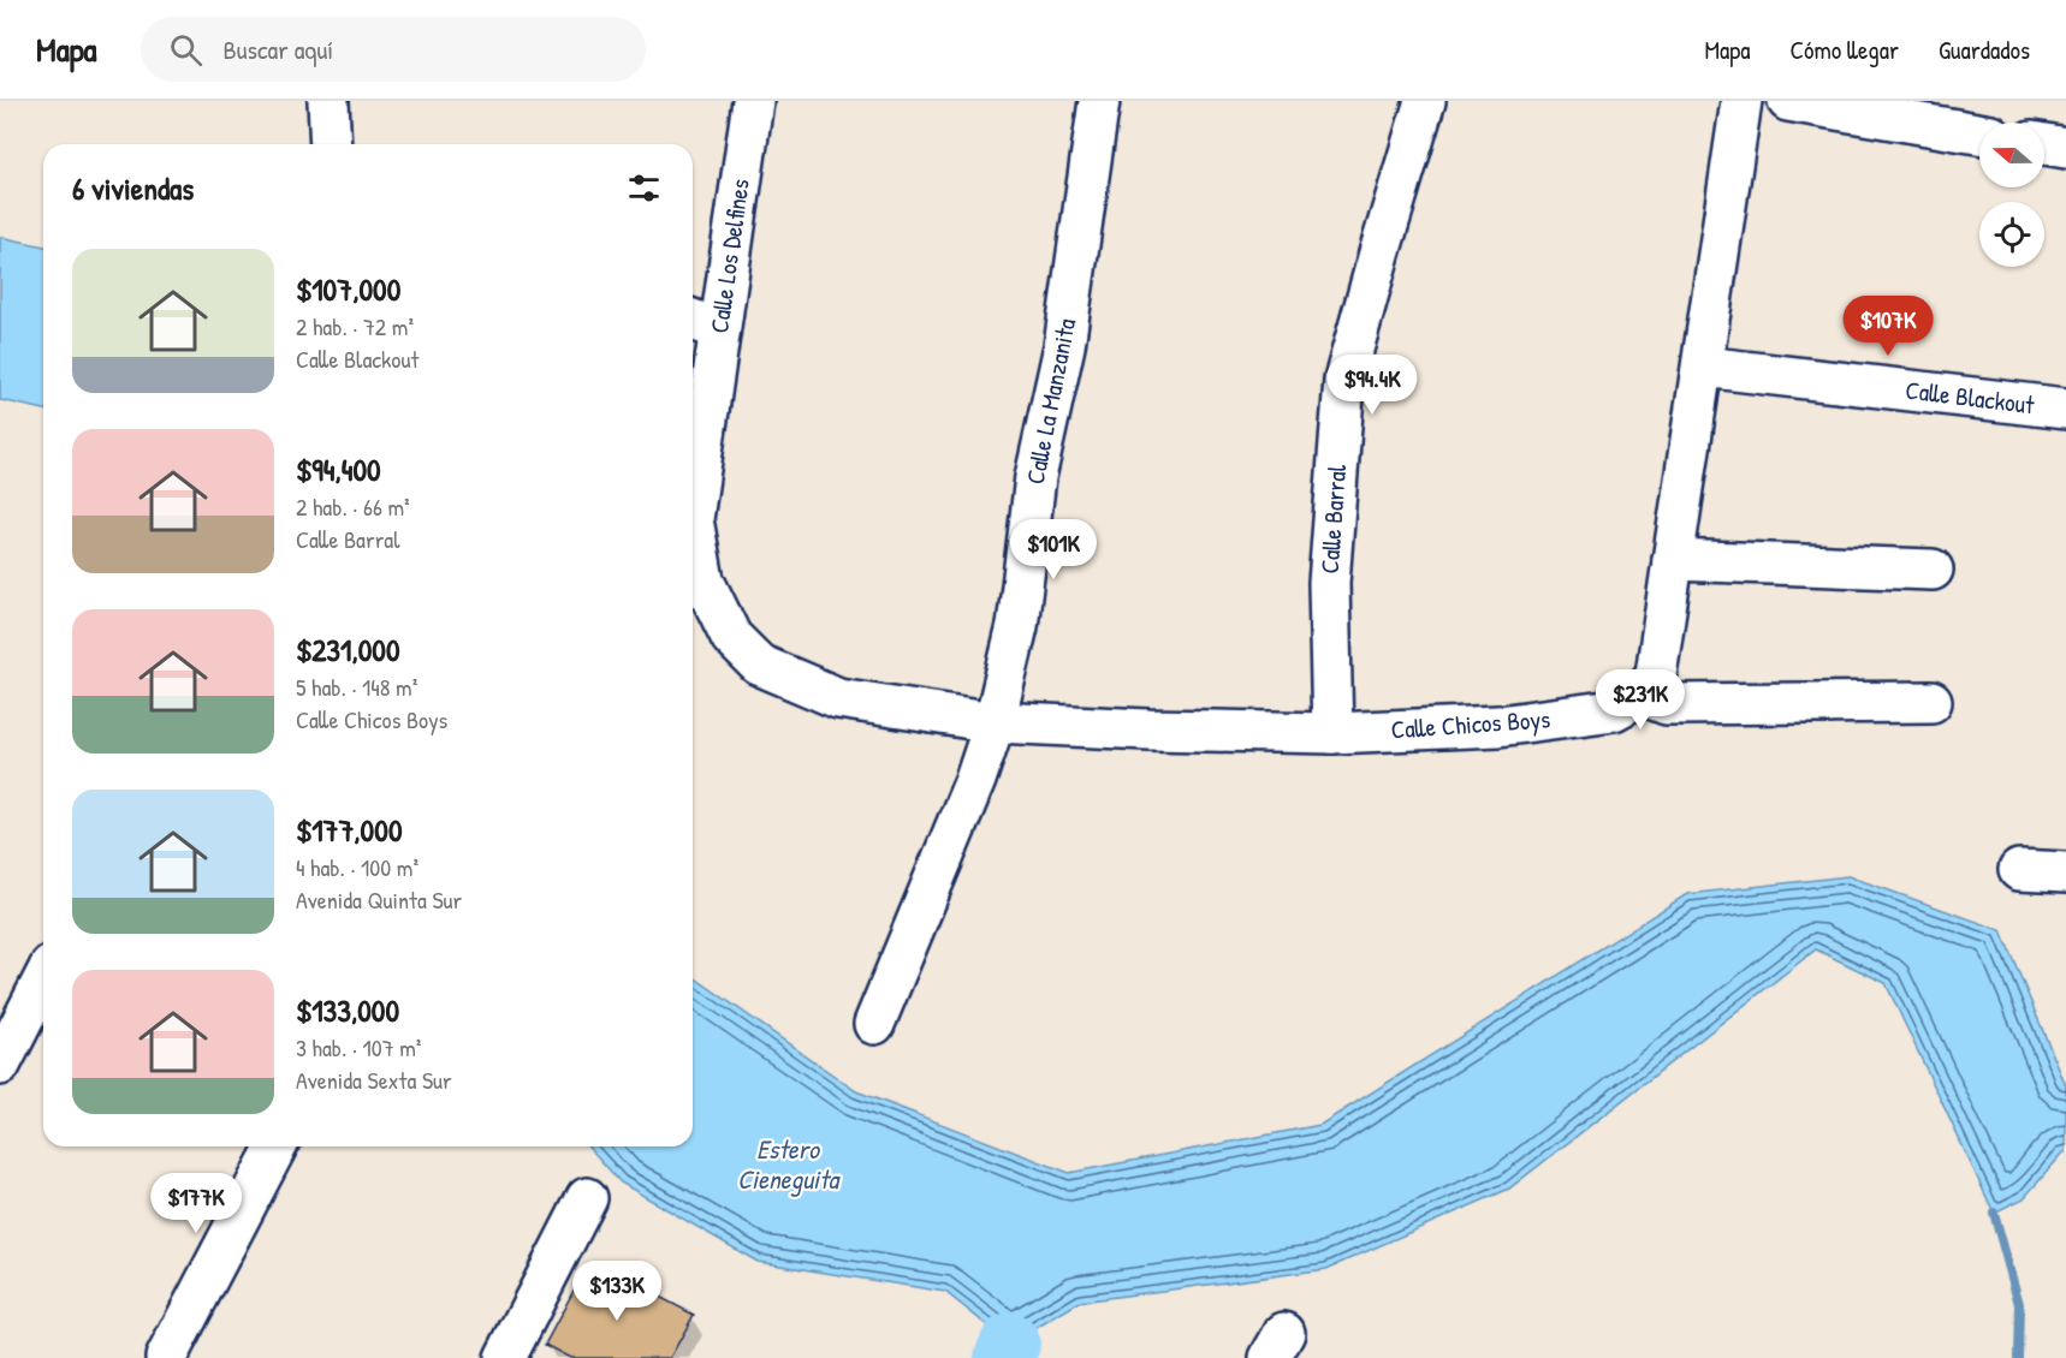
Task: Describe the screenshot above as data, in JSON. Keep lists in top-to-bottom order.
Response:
{
  "streets": {
    "street": [
      "Calle Los Delfines",
      "Calle Blackout",
      "Calle La Manzanita",
      "Calle Barral",
      "Calle Chicos Boys"
    ]
  },
  "crossings": [
    ["Calle Los Delfines", "Calle La Manzanita"],
    ["Calle Los Delfines", "Calle Chicos Boys"],
    ["Calle La Manzanita", "Calle Chicos Boys"],
    ["Calle Barral", "Calle Chicos Boys"]
  ],
  "water": ["Estero Cieneguita"],
  "north": "left",
  "page": {
    "header": "Mapa",
    "search": "Buscar aquí",
    "nav": ["Mapa", "Cómo llegar", "Guardados"],
    "heading": "6 viviendas",
    "list": [
      {
        "name": "$107,000",
        "note": "2 hab. · 72 m² · Calle Blackout"
      },
      {
        "name": "$94,400",
        "note": "2 hab. · 66 m² · Calle Barral"
      },
      {
        "name": "$231,000",
        "note": "5 hab. · 148 m² · Calle Chicos Boys"
      },
      {
        "name": "$177,000",
        "note": "4 hab. · 100 m² · Avenida Quinta Sur"
      },
      {
        "name": "$133,000",
        "note": "3 hab. · 107 m² · Avenida Sexta Sur"
      }
    ],
    "price": [
      "$107K",
      "$94.4K",
      "$101K",
      "$231K",
      "$177K",
      "$133K"
    ]
  }
}
